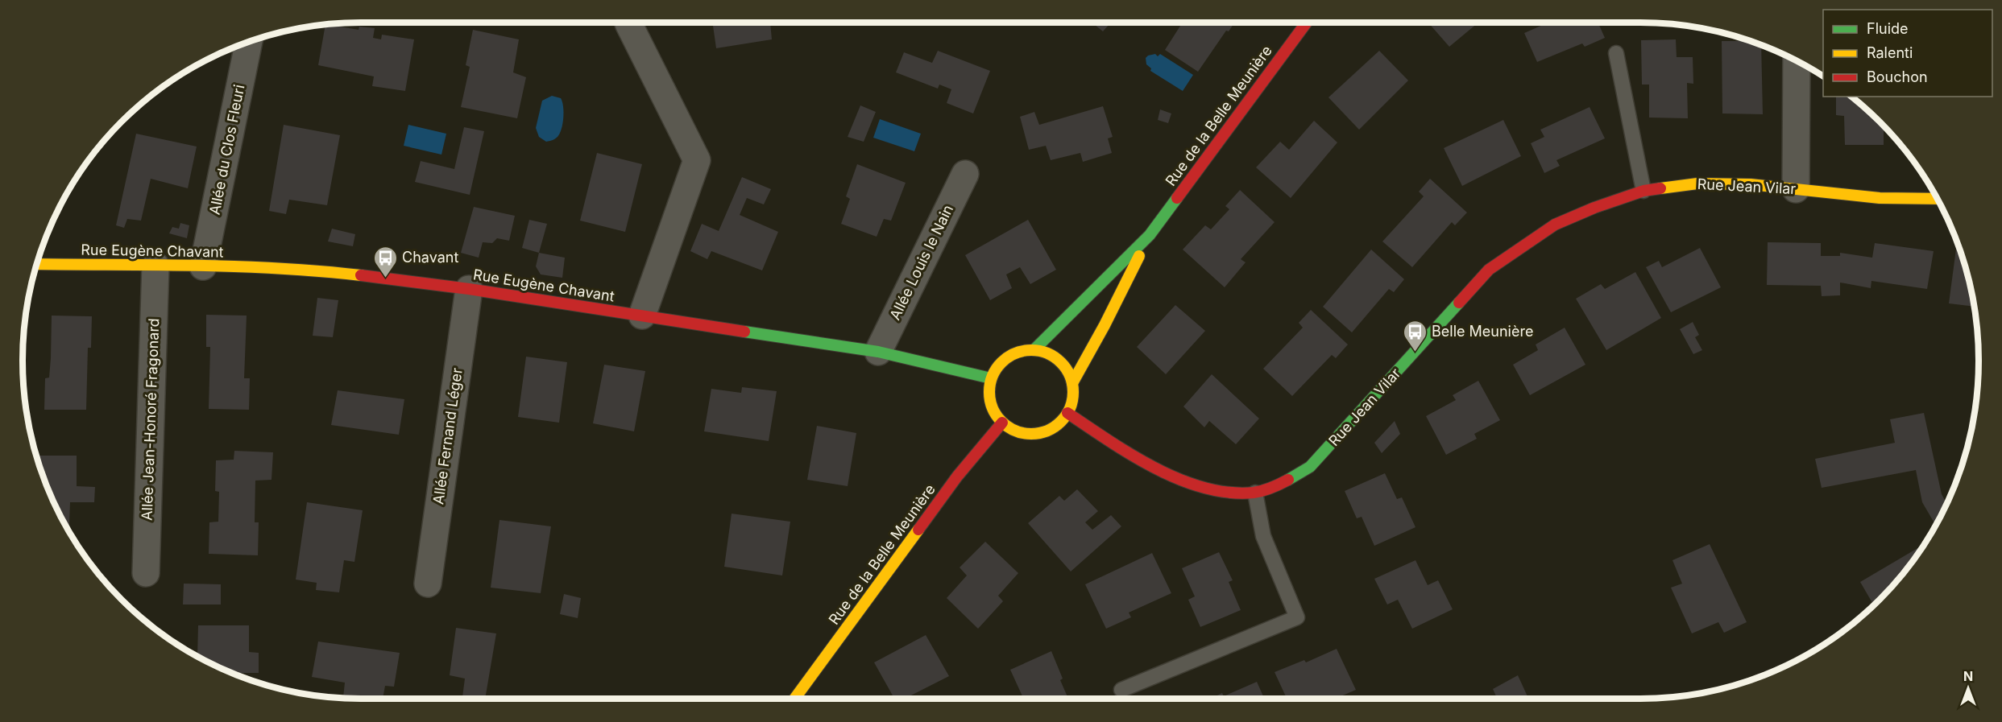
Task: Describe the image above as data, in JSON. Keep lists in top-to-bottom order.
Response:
{
  "streets": {
    "street": [
      "Rue de la Belle Meunière",
      "Allée du Clos Fleuri",
      "Rue Jean Vilar",
      "Rue Eugène Chavant",
      "Allée Louis le Nain",
      "Allée Jean-Honoré Fragonard",
      "Allée Fernand Léger"
    ]
  },
  "crossings": [
    ["Rue de la Belle Meunière", "Rue Jean Vilar"],
    ["Rue de la Belle Meunière", "Rue Eugène Chavant"],
    ["Allée du Clos Fleuri", "Rue Eugène Chavant"],
    ["Rue Jean Vilar", "Rue Eugène Chavant"],
    ["Rue Eugène Chavant", "Allée Louis le Nain"],
    ["Rue Eugène Chavant", "Allée Jean-Honoré Fragonard"],
    ["Rue Eugène Chavant", "Allée Fernand Léger"]
  ],
  "places": {
    "bus stop": ["Chavant", "Belle Meunière"]
  },
  "legend": ["Fluide", "Ralenti", "Bouchon"],
  "north": "top"
}
